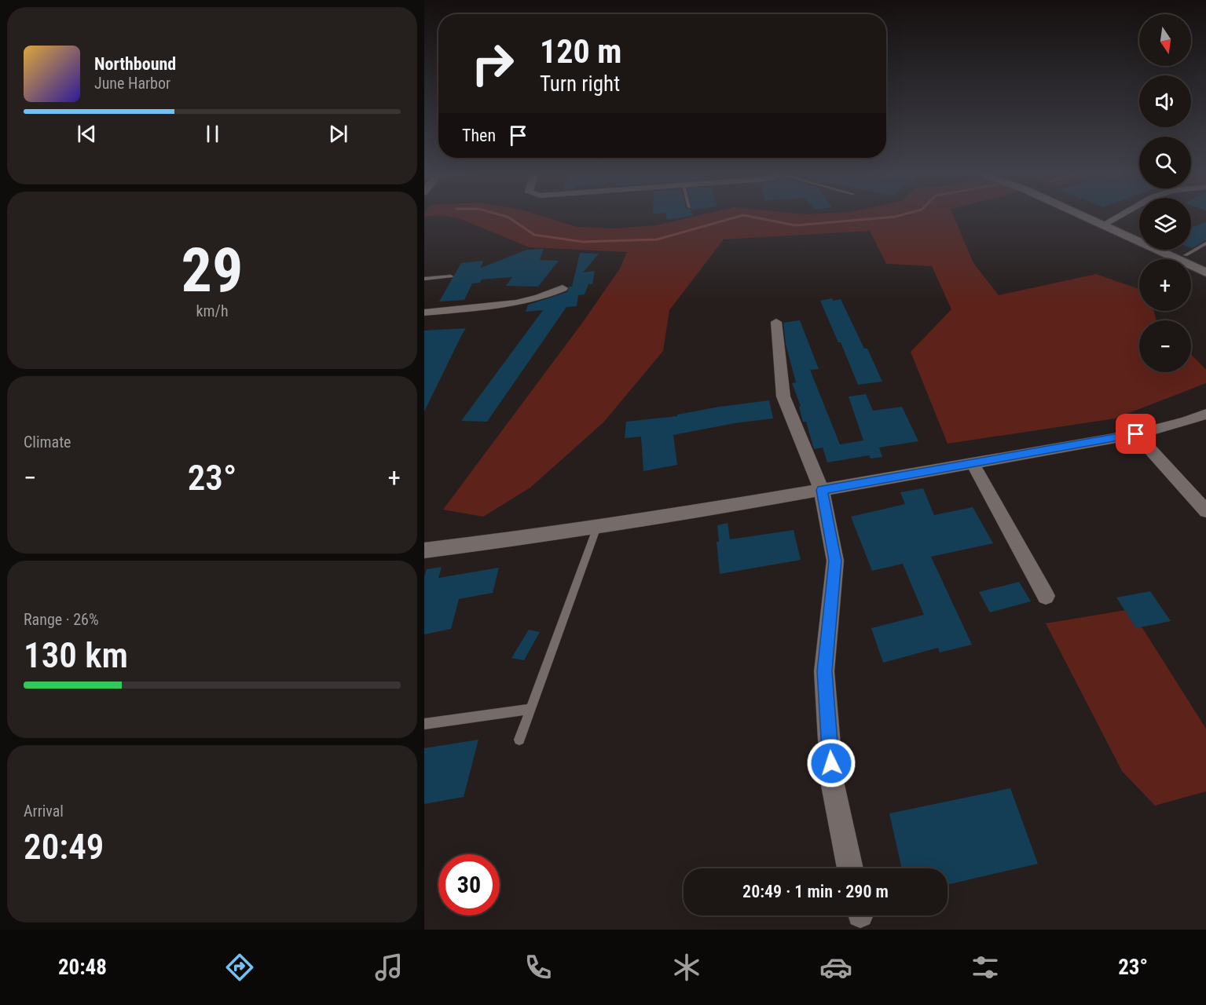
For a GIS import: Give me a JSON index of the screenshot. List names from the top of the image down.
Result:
{
  "north": "bottom",
  "page": {
    "map_buttons": ["+", "−"],
    "turn": ["120 m", "Turn right"],
    "song": ["Northbound", "June Harbor"],
    "then": "Then",
    "tile": [
      ["29", "km/h"],
      "Climate",
      ["Range · 26%", "130 km"],
      ["Arrival", "20:49"]
    ],
    "heat": ["−", "23°", "+"],
    "limit": "30",
    "trip": "20:49 · 1 min · 290 m",
    "tabs": ["20:48", "23°"]
  }
}
